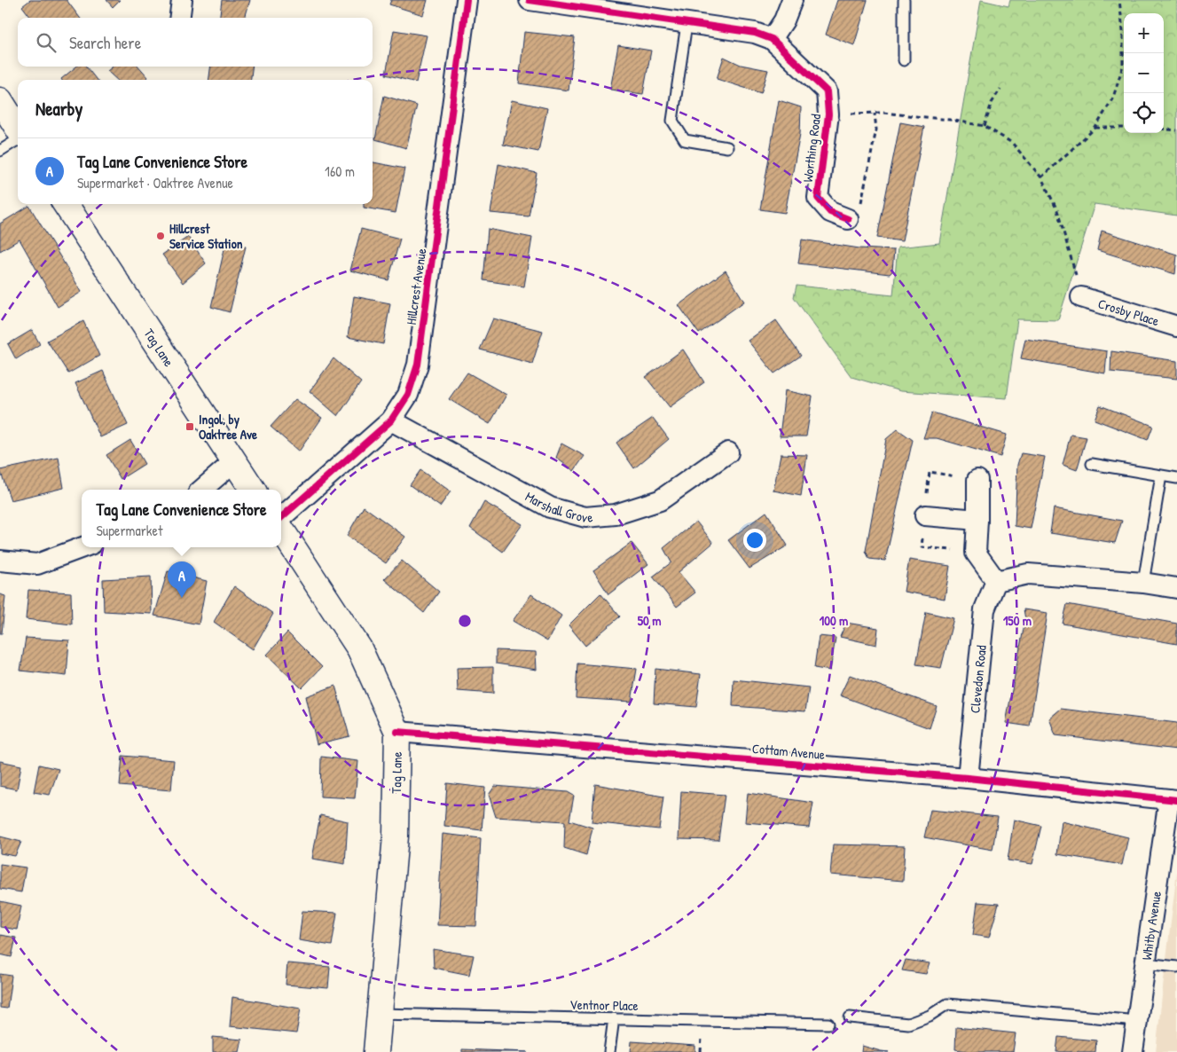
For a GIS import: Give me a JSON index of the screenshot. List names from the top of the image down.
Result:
{
  "streets": {
    "main road": ["Tag Lane"],
    "street": [
      "Worthing Road",
      "Hillcrest Avenue",
      "Crosby Place",
      "Marshall Grove",
      "Clevedon Road",
      "Cottam Avenue",
      "Whitby Avenue"
    ],
    "lane": ["Ventnor Place"]
  },
  "crossings": [
    ["Hillcrest Avenue", "Marshall Grove"],
    ["Tag Lane", "Cottam Avenue"],
    ["Tag Lane", "Ventnor Place"],
    ["Clevedon Road", "Cottam Avenue"],
    ["Cottam Avenue", "Whitby Avenue"]
  ],
  "places": {
    "other": ["Hillcrest Service Station"],
    "transit": ["Ingol, by Oaktree Ave"]
  },
  "page": {
    "map_buttons": ["+", "−"],
    "search": "Search here",
    "heading": "Nearby",
    "list": [
      {
        "mark": "A",
        "name": "Tag Lane Convenience Store",
        "note": "Supermarket · Oaktree Avenue",
        "value": "160 m"
      }
    ],
    "popup": ["Tag Lane Convenience Store", "Supermarket"],
    "pins": "A"
  },
  "rings": ["50 m", "100 m", "150 m"]
}
